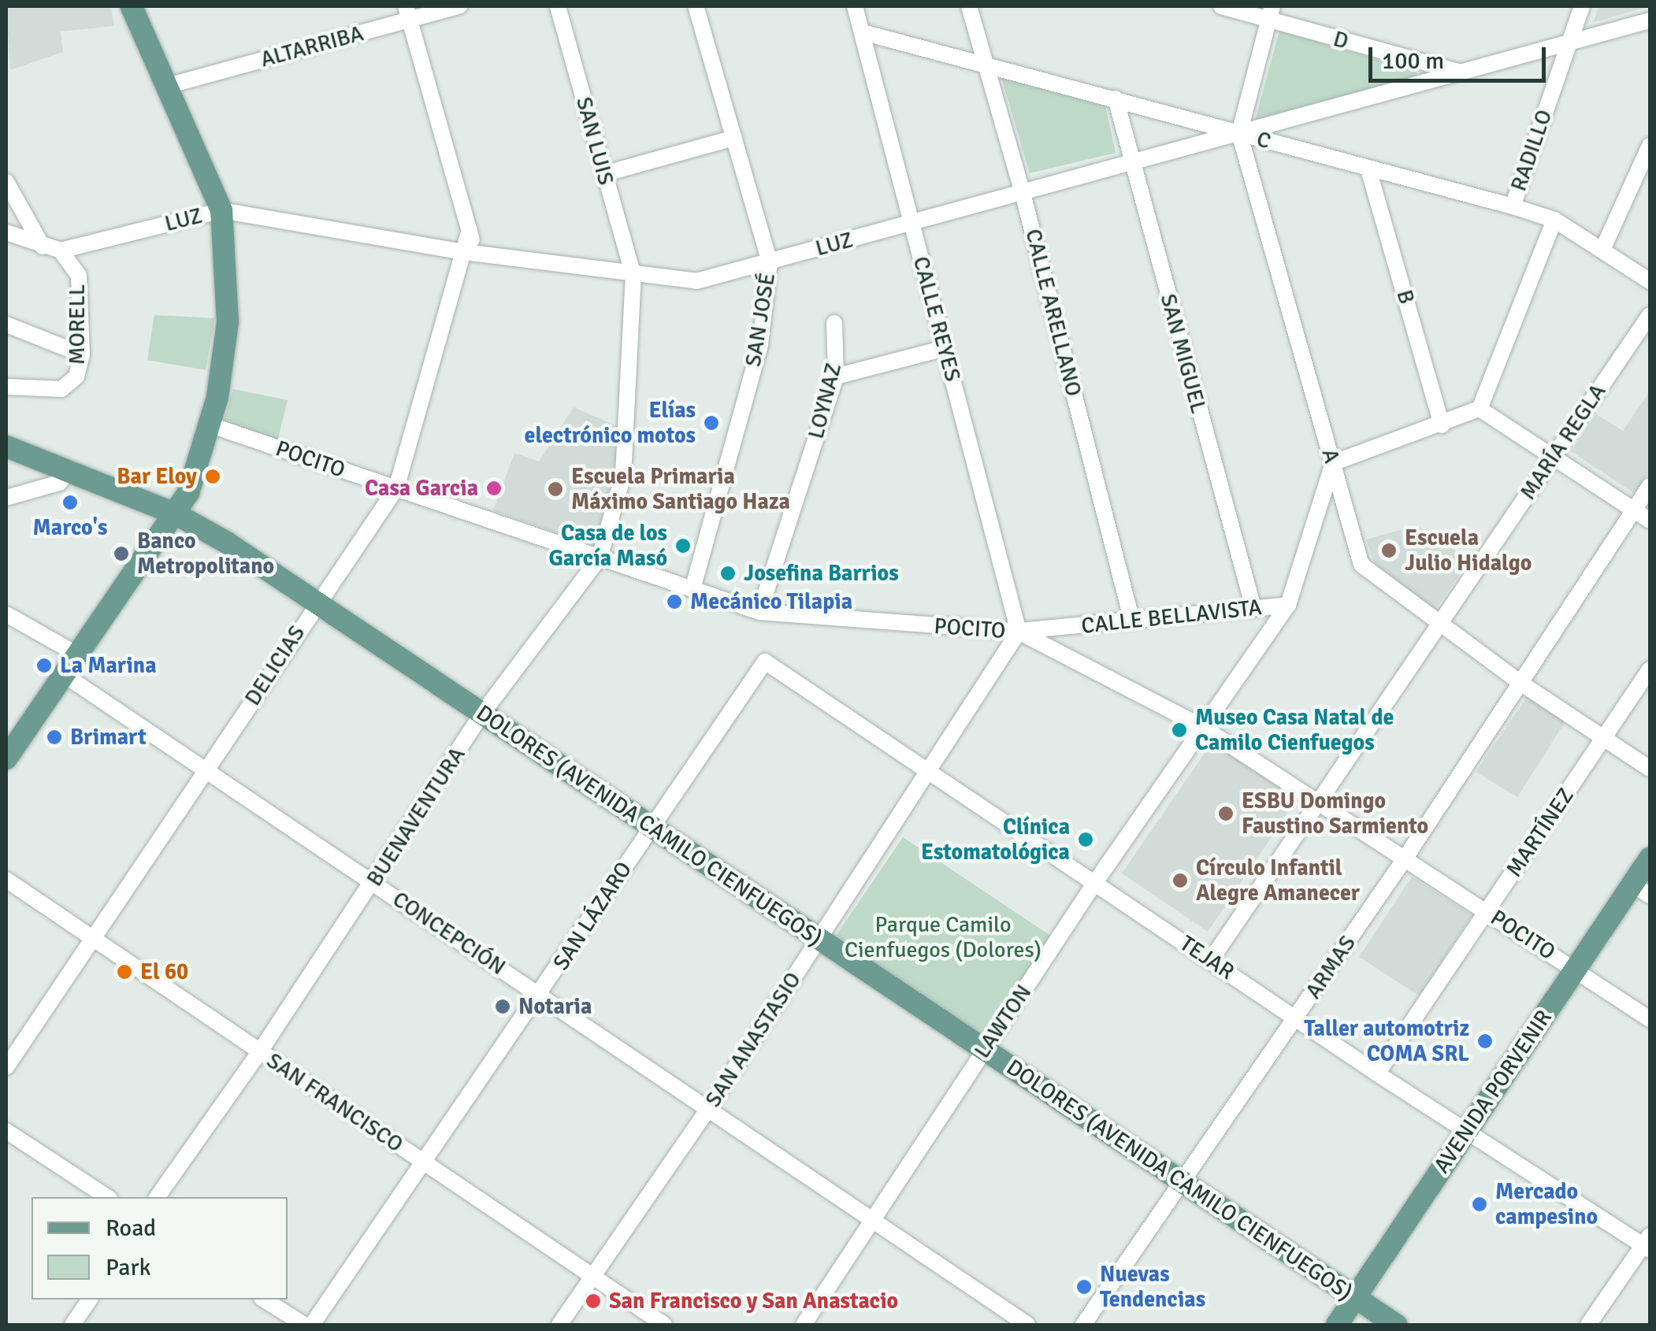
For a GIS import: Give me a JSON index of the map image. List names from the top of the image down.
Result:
{
  "streets": {
    "main road": ["DOLORES (AVENIDA CAMILO CIENFUEGOS)", "AVENIDA PORVENIR"],
    "street": [
      "D",
      "ALTARRIBA",
      "C",
      "SAN LUIS",
      "RADILLO",
      "LUZ",
      "B",
      "CALLE ARELLANO",
      "CALLE REYES",
      "SAN JOSÉ",
      "MORELL",
      "SAN MIGUEL",
      "LOYNAZ",
      "MARÍA REGLA",
      "A",
      "POCITO",
      "CALLE BELLAVISTA",
      "DELICIAS",
      "BUENAVENTURA",
      "MARTÍNEZ",
      "SAN LÁZARO",
      "CONCEPCIÓN",
      "TEJAR",
      "ARMAS",
      "LAWTON",
      "SAN ANASTASIO",
      "SAN FRANCISCO"
    ]
  },
  "crossings": [
    ["D", "LUZ"],
    ["C", "RADILLO"],
    ["C", "LUZ"],
    ["C", "B"],
    ["C", "CALLE ARELLANO"],
    ["C", "CALLE REYES"],
    ["C", "SAN MIGUEL"],
    ["C", "A"],
    ["SAN LUIS", "LUZ"],
    ["SAN LUIS", "BUENAVENTURA"],
    ["RADILLO", "LUZ"],
    ["LUZ", "CALLE ARELLANO"],
    ["LUZ", "CALLE REYES"],
    ["LUZ", "SAN JOSÉ"],
    ["LUZ", "MORELL"],
    ["LUZ", "SAN MIGUEL"],
    ["LUZ", "A"],
    ["LUZ", "DELICIAS"],
    ["LUZ", "BUENAVENTURA"],
    ["CALLE ARELLANO", "CALLE BELLAVISTA"],
    ["CALLE REYES", "POCITO"],
    ["CALLE REYES", "CALLE BELLAVISTA"],
    ["CALLE REYES", "SAN ANASTASIO"],
    ["SAN JOSÉ", "POCITO"],
    ["SAN MIGUEL", "CALLE BELLAVISTA"],
    ["LOYNAZ", "POCITO"],
    ["MARÍA REGLA", "A"],
    ["MARÍA REGLA", "POCITO"],
    ["MARÍA REGLA", "TEJAR"],
    ["A", "CALLE BELLAVISTA"],
    ["A", "MARTÍNEZ"],
    ["A", "ARMAS"],
    ["POCITO", "CALLE BELLAVISTA"],
    ["POCITO", "DELICIAS"],
    ["POCITO", "BUENAVENTURA"],
    ["POCITO", "MARTÍNEZ"],
    ["POCITO", "ARMAS"],
    ["POCITO", "LAWTON"],
    ["POCITO", "SAN ANASTASIO"],
    ["POCITO", "AVENIDA PORVENIR"],
    ["CALLE BELLAVISTA", "LAWTON"],
    ["CALLE BELLAVISTA", "SAN ANASTASIO"],
    ["DELICIAS", "DOLORES (AVENIDA CAMILO CIENFUEGOS)"],
    ["DELICIAS", "CONCEPCIÓN"],
    ["DELICIAS", "SAN FRANCISCO"],
    ["BUENAVENTURA", "DOLORES (AVENIDA CAMILO CIENFUEGOS)"],
    ["BUENAVENTURA", "CONCEPCIÓN"],
    ["BUENAVENTURA", "SAN FRANCISCO"],
    ["DOLORES (AVENIDA CAMILO CIENFUEGOS)", "SAN LÁZARO"],
    ["DOLORES (AVENIDA CAMILO CIENFUEGOS)", "ARMAS"],
    ["DOLORES (AVENIDA CAMILO CIENFUEGOS)", "LAWTON"],
    ["DOLORES (AVENIDA CAMILO CIENFUEGOS)", "SAN ANASTASIO"],
    ["DOLORES (AVENIDA CAMILO CIENFUEGOS)", "AVENIDA PORVENIR"],
    ["MARTÍNEZ", "TEJAR"],
    ["SAN LÁZARO", "CONCEPCIÓN"],
    ["SAN LÁZARO", "TEJAR"],
    ["SAN LÁZARO", "SAN FRANCISCO"],
    ["CONCEPCIÓN", "LAWTON"],
    ["CONCEPCIÓN", "SAN ANASTASIO"],
    ["TEJAR", "ARMAS"],
    ["TEJAR", "LAWTON"],
    ["TEJAR", "SAN ANASTASIO"],
    ["TEJAR", "AVENIDA PORVENIR"],
    ["SAN ANASTASIO", "SAN FRANCISCO"]
  ],
  "parks": ["Parque Camilo Cienfuegos (Dolores)"],
  "places": [
    "Elías electrónico motos",
    "Bar Eloy",
    "Casa Garcia",
    "Escuela Primaria Máximo Santiago Haza",
    "Marco's",
    "Casa de los García Masó",
    "Escuela Julio Hidalgo",
    "Banco Metropolitano",
    "Josefina Barrios",
    "Mecánico Tilapia",
    "La Marina",
    "Museo Casa Natal de Camilo Cienfuegos",
    "Brimart",
    "ESBU Domingo Faustino Sarmiento",
    "Clínica Estomatológica",
    "Círculo Infantil Alegre Amanecer",
    "El 60",
    "Notaria",
    "Taller automotriz COMA SRL",
    "Mercado campesino",
    "Nuevas Tendencias",
    "San Francisco y San Anastacio"
  ],
  "legend": ["Road", "Park"],
  "scale_bar": "100 m"
}
